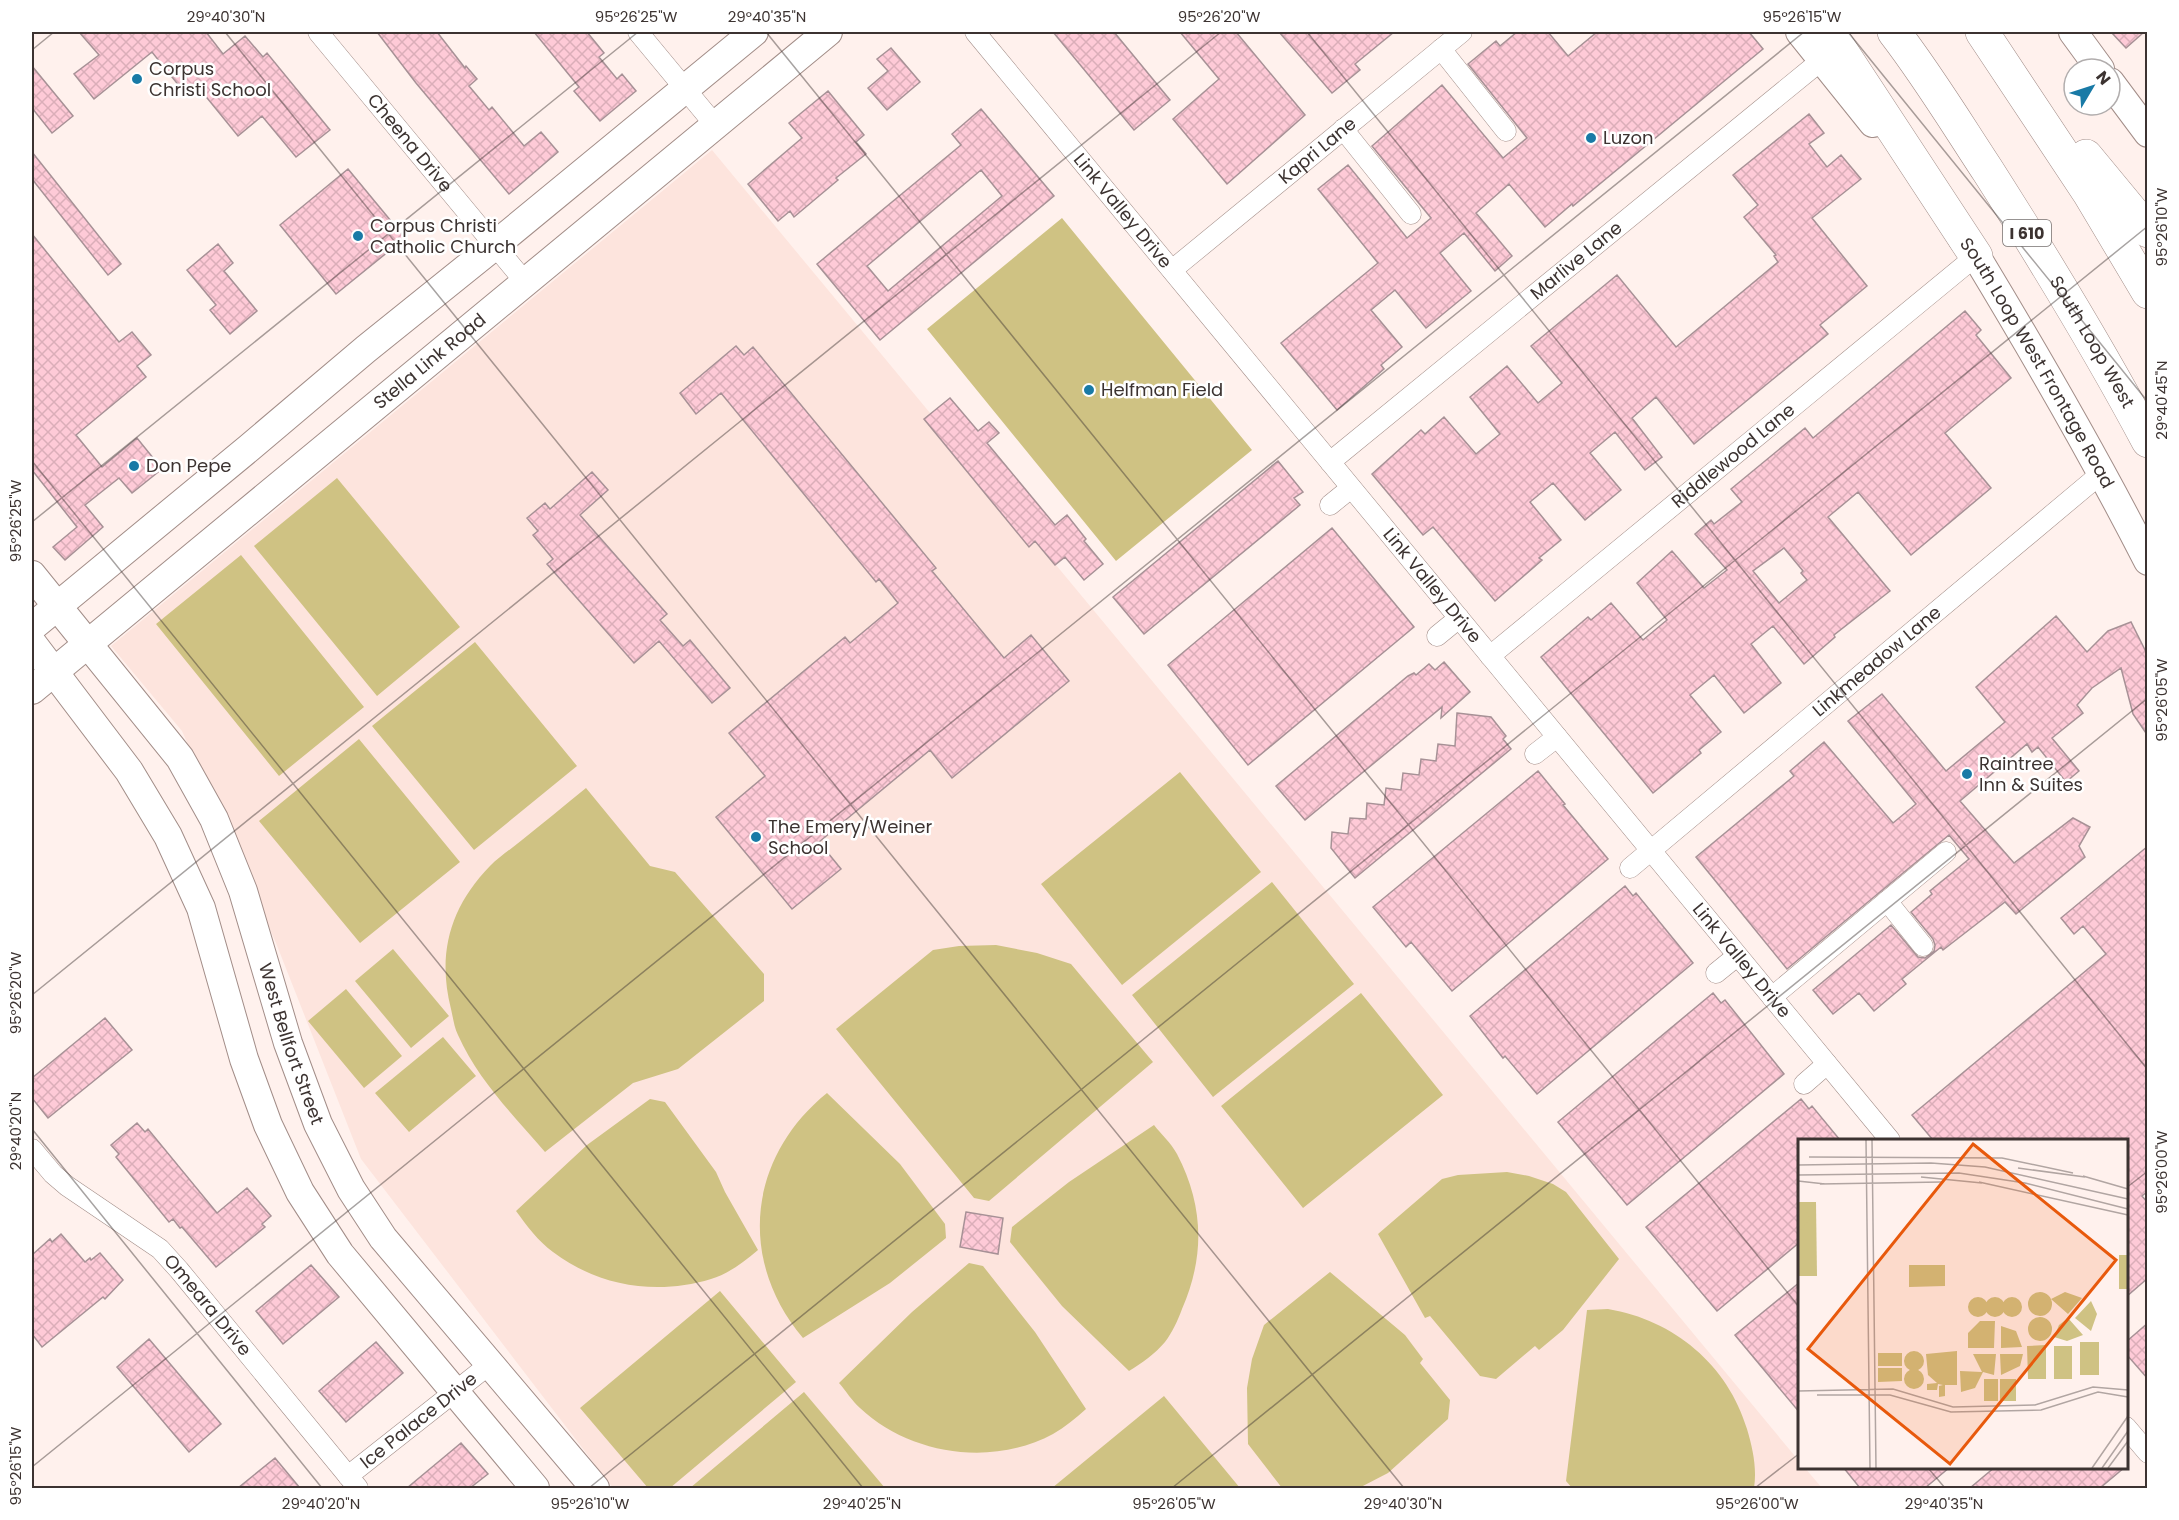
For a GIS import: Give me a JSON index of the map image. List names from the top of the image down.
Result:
{
  "streets": {
    "highway": ["I 610", "South Loop West"],
    "main road": ["Stella Link Road", "South Loop West Frontage Road", "West Bellfort Street"],
    "street": [
      "Cheena Drive",
      "Kapri Lane",
      "Link Valley Drive",
      "Marlive Lane",
      "Riddlewood Lane",
      "Linkmeadow Lane",
      "Omeara Drive",
      "Ice Palace Drive"
    ]
  },
  "crossings": [
    ["Cheena Drive", "Stella Link Road"],
    ["Kapri Lane", "Link Valley Drive"],
    ["Link Valley Drive", "Marlive Lane"],
    ["Link Valley Drive", "Riddlewood Lane"],
    ["Link Valley Drive", "Linkmeadow Lane"],
    ["Stella Link Road", "West Bellfort Street"],
    ["South Loop West Frontage Road", "Riddlewood Lane"],
    ["South Loop West Frontage Road", "Linkmeadow Lane"],
    ["West Bellfort Street", "Ice Palace Drive"],
    ["Omeara Drive", "Ice Palace Drive"]
  ],
  "places": [
    "Corpus Christi School",
    "Luzon",
    "Corpus Christi Catholic Church",
    "Helfman Field",
    "Don Pepe",
    "Raintree Inn & Suites",
    "The Emery/Weiner School"
  ],
  "north": "top right",
  "coordinates": [
    "29°40'30\"N",
    "95°26'25\"W",
    "29°40'35\"N",
    "95°26'20\"W",
    "95°26'15\"W",
    "95°26'10\"W",
    "29°40'45\"N",
    "95°26'05\"W",
    "29°40'20\"N",
    "95°26'00\"W",
    "29°40'25\"N"
  ]
}
